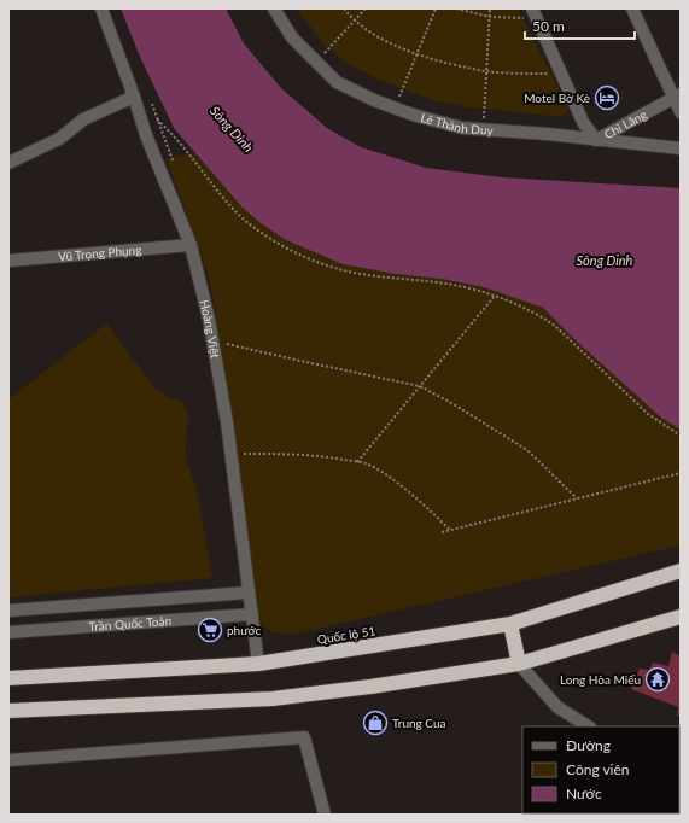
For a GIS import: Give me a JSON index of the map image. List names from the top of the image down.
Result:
{
  "streets": {
    "highway": ["Quốc lộ 51"],
    "street": [
      "Lê Thành Duy",
      "Chi Lăng",
      "Vũ Trọng Phụng",
      "Hoàng Việt",
      "Trần Quốc Toản"
    ]
  },
  "crossings": [
    ["Lê Thành Duy", "Chi Lăng"],
    ["Vũ Trọng Phụng", "Hoàng Việt"],
    ["Hoàng Việt", "Trần Quốc Toản"],
    ["Hoàng Việt", "Quốc lộ 51"]
  ],
  "water": ["Sông Dinh"],
  "places": {
    "hotel": ["Motel Bờ Kè"],
    "supermarket": ["phước"],
    "temple": ["Long Hòa Miếu"],
    "shop": ["Trung Cua"]
  },
  "legend": ["Đường", "Công viên", "Nước"],
  "scale_bar": "50 m"
}
